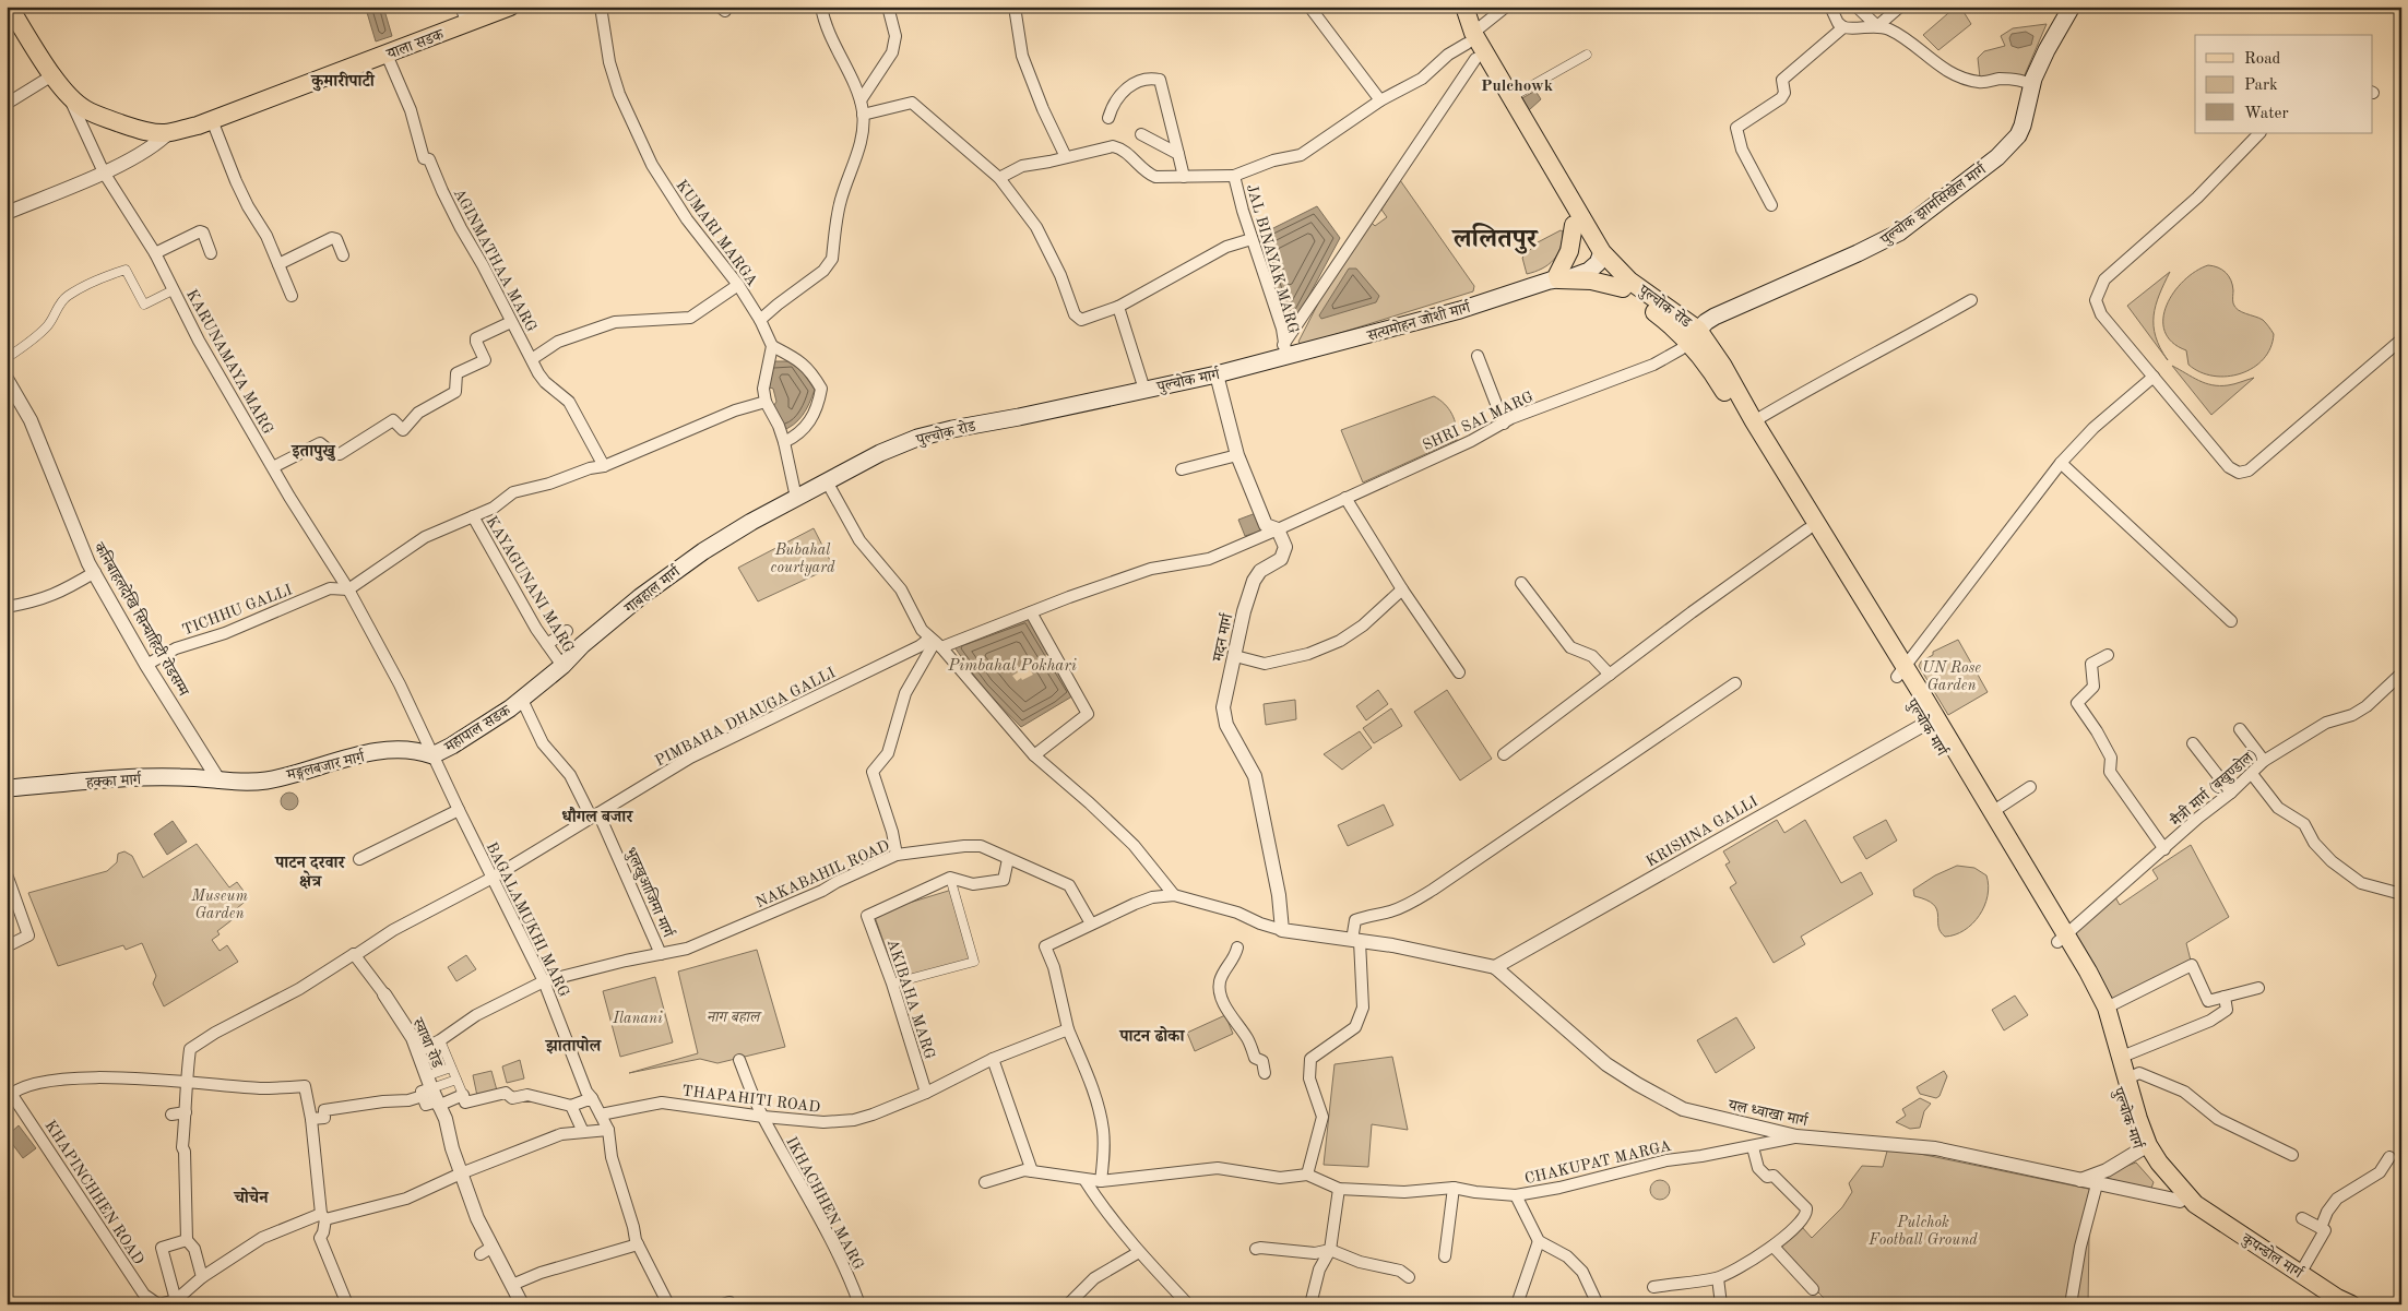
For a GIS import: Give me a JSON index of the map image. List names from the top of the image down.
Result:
{
  "streets": {
    "main road": [
      "याला सडक",
      "पुल्चोक झामसिखेल मार्ग",
      "पुल्चोक रोड",
      "सत्यमोहन जोशी मार्ग",
      "पुल्चोक मार्ग",
      "गाबहाल मार्ग",
      "महापाल सडक",
      "मङ्गलबजार मार्ग",
      "हक्का मार्ग",
      "कुपन्डोल मार्ग"
    ],
    "street": [
      "KUMARI MARGA",
      "JAL BINAYAK MARG",
      "AGINMATHAA MARG",
      "KARUNAMAYA MARG",
      "SHRI SAI MARG",
      "KAYAGUNANI MARG",
      "TICHHU GALLI",
      "कनिबाहलदेखि सिन्चाहिटी रोडसम्म",
      "मदन मार्ग",
      "PIMBAHA DHAUGA GALLI",
      "मैत्री मार्ग (बखुण्डोल)",
      "KRISHNA GALLI",
      "NAKABAHIL ROAD",
      "भुलखुआजिमा मार्ग",
      "BAGALAMUKHI MARG",
      "AKIBAHA MARG",
      "स्वाथा रोड",
      "THAPAHITI ROAD",
      "यल ध्वाखा मार्ग",
      "CHAKUPAT MARGA",
      "KHAPINCHHEN ROAD",
      "IKHACHHEN MARG"
    ]
  },
  "crossings": [
    ["याला सडक", "AGINMATHAA MARG"],
    ["याला सडक", "KARUNAMAYA MARG"],
    ["पुल्चोक झामसिखेल मार्ग", "SHRI SAI MARG"],
    ["JAL BINAYAK MARG", "सत्यमोहन जोशी मार्ग"],
    ["JAL BINAYAK MARG", "पुल्चोक मार्ग"],
    ["पुल्चोक रोड", "पुल्चोक मार्ग"],
    ["पुल्चोक रोड", "गाबहाल मार्ग"],
    ["सत्यमोहन जोशी मार्ग", "पुल्चोक मार्ग"],
    ["KARUNAMAYA MARG", "TICHHU GALLI"],
    ["KARUNAMAYA MARG", "महापाल सडक"],
    ["KARUNAMAYA MARG", "मङ्गलबजार मार्ग"],
    ["KARUNAMAYA MARG", "BAGALAMUKHI MARG"],
    ["पुल्चोक मार्ग", "मैत्री मार्ग (बखुण्डोल)"],
    ["पुल्चोक मार्ग", "KRISHNA GALLI"],
    ["पुल्चोक मार्ग", "यल ध्वाखा मार्ग"],
    ["पुल्चोक मार्ग", "कुपन्डोल मार्ग"],
    ["SHRI SAI MARG", "मदन मार्ग"],
    ["SHRI SAI MARG", "PIMBAHA DHAUGA GALLI"],
    ["KAYAGUNANI MARG", "गाबहाल मार्ग"],
    ["गाबहाल मार्ग", "महापाल सडक"],
    ["गाबहाल मार्ग", "भुलखुआजिमा मार्ग"],
    ["TICHHU GALLI", "कनिबाहलदेखि सिन्चाहिटी रोडसम्म"],
    ["कनिबाहलदेखि सिन्चाहिटी रोडसम्म", "मङ्गलबजार मार्ग"],
    ["कनिबाहलदेखि सिन्चाहिटी रोडसम्म", "हक्का मार्ग"],
    ["PIMBAHA DHAUGA GALLI", "भुलखुआजिमा मार्ग"],
    ["PIMBAHA DHAUGA GALLI", "BAGALAMUKHI MARG"],
    ["महापाल सडक", "मङ्गलबजार मार्ग"],
    ["महापाल सडक", "भुलखुआजिमा मार्ग"],
    ["महापाल सडक", "BAGALAMUKHI MARG"],
    ["मङ्गलबजार मार्ग", "हक्का मार्ग"],
    ["मङ्गलबजार मार्ग", "BAGALAMUKHI MARG"],
    ["KRISHNA GALLI", "यल ध्वाखा मार्ग"],
    ["NAKABAHIL ROAD", "भुलखुआजिमा मार्ग"],
    ["NAKABAHIL ROAD", "BAGALAMUKHI MARG"],
    ["NAKABAHIL ROAD", "स्वाथा रोड"],
    ["BAGALAMUKHI MARG", "THAPAHITI ROAD"],
    ["AKIBAHA MARG", "THAPAHITI ROAD"],
    ["THAPAHITI ROAD", "IKHACHHEN MARG"],
    ["यल ध्वाखा मार्ग", "CHAKUPAT MARGA"],
    ["यल ध्वाखा मार्ग", "कुपन्डोल मार्ग"]
  ],
  "districts": [
    "कुमारीपाटी",
    "Pulchowk",
    "ललितपुर",
    "इतापुखु",
    "धौगल बजार",
    "पाटन दरवार क्षेत्र",
    "पाटन ढोका",
    "झातापोल",
    "चोचेन"
  ],
  "water": ["Pimbahal Pokhari"],
  "parks": [
    "Bubahal courtyard",
    "UN Rose Garden",
    "Museum Garden",
    "नाग बहाल",
    "Ilanani",
    "Pulchok Football Ground"
  ],
  "legend": ["Road", "Park", "Water"]
}
